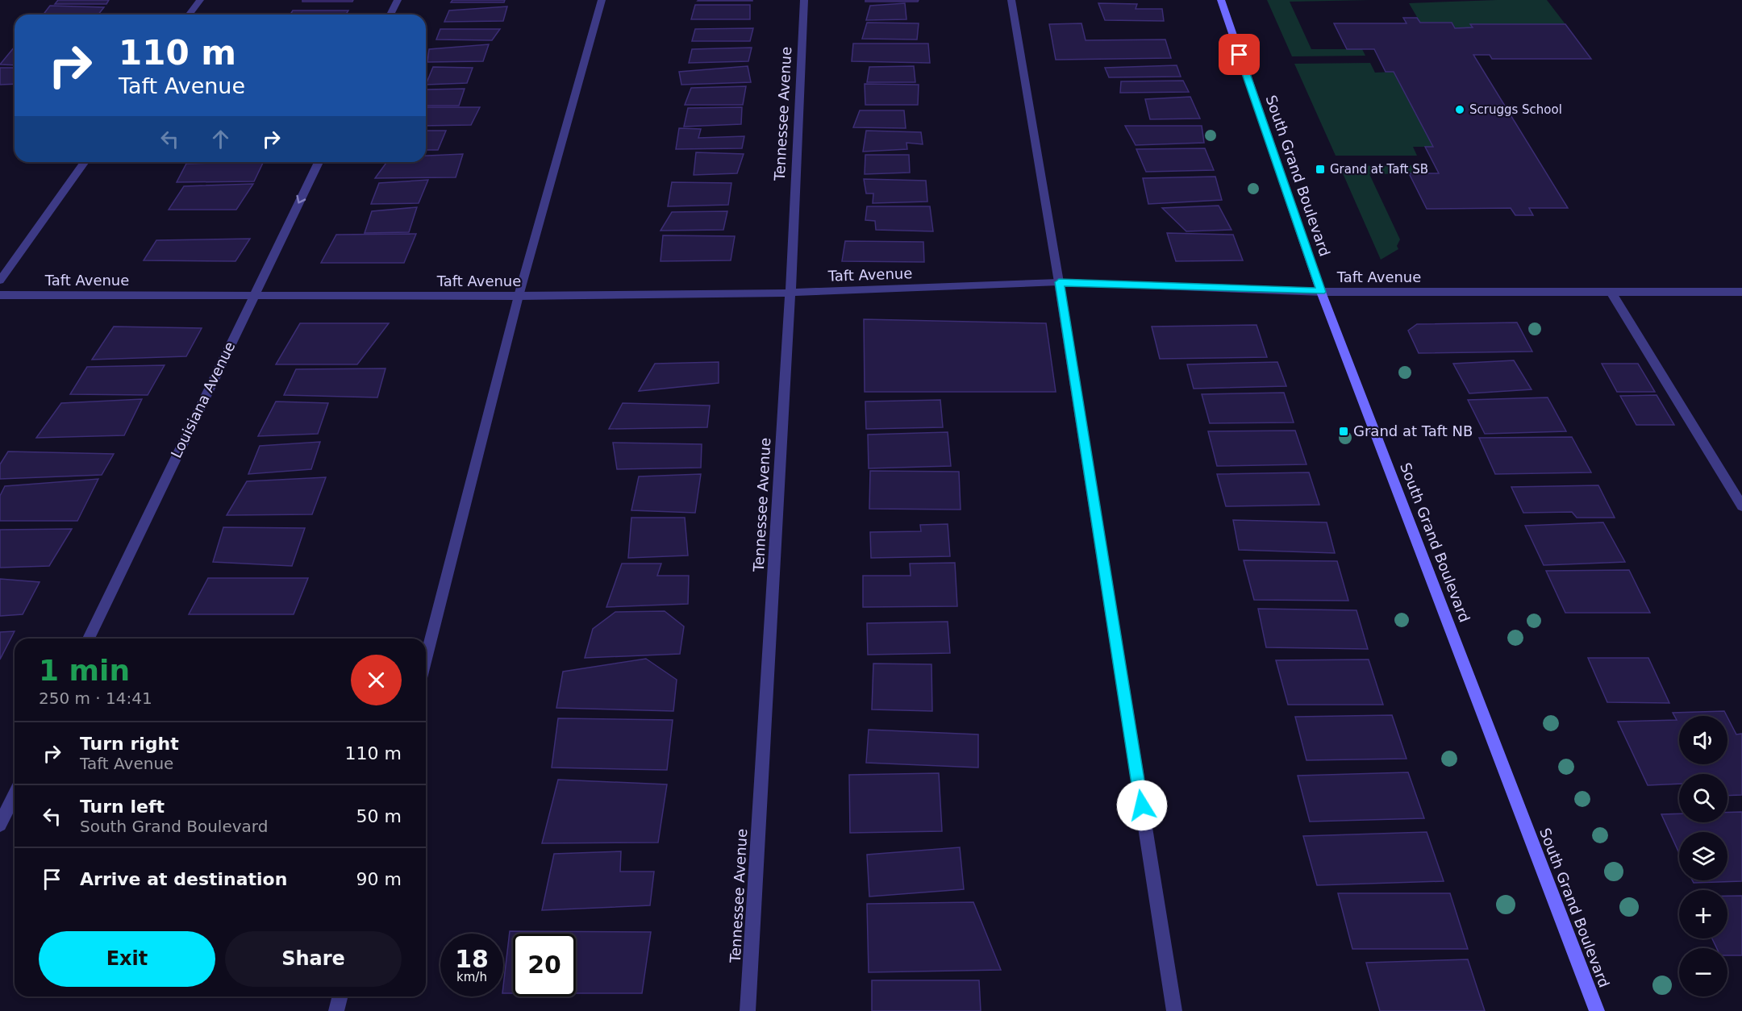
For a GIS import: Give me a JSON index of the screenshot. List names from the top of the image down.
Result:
{
  "streets": {
    "main road": ["South Grand Boulevard"],
    "street": ["Tennessee Avenue", "Taft Avenue", "Louisiana Avenue"]
  },
  "crossings": [
    ["Tennessee Avenue", "Taft Avenue"],
    ["South Grand Boulevard", "Taft Avenue"],
    ["Taft Avenue", "Louisiana Avenue"]
  ],
  "places": {
    "other": ["Scruggs School"],
    "transit": ["Grand at Taft SB", "Grand at Taft NB"]
  },
  "page": {
    "turn": ["110 m", "Taft Avenue"],
    "heading": ["1 min", "250 m · 14:41"],
    "map_buttons": ["+", "−"],
    "list": [
      {
        "name": "Turn right",
        "note": "Taft Avenue",
        "value": "110 m"
      },
      {
        "name": "Turn left",
        "note": "South Grand Boulevard",
        "value": "50 m"
      },
      {
        "name": "Arrive at destination",
        "value": "90 m"
      }
    ],
    "buttons": ["Exit", "Share"],
    "speed": "18 km/h",
    "limit": "20"
  }
}
